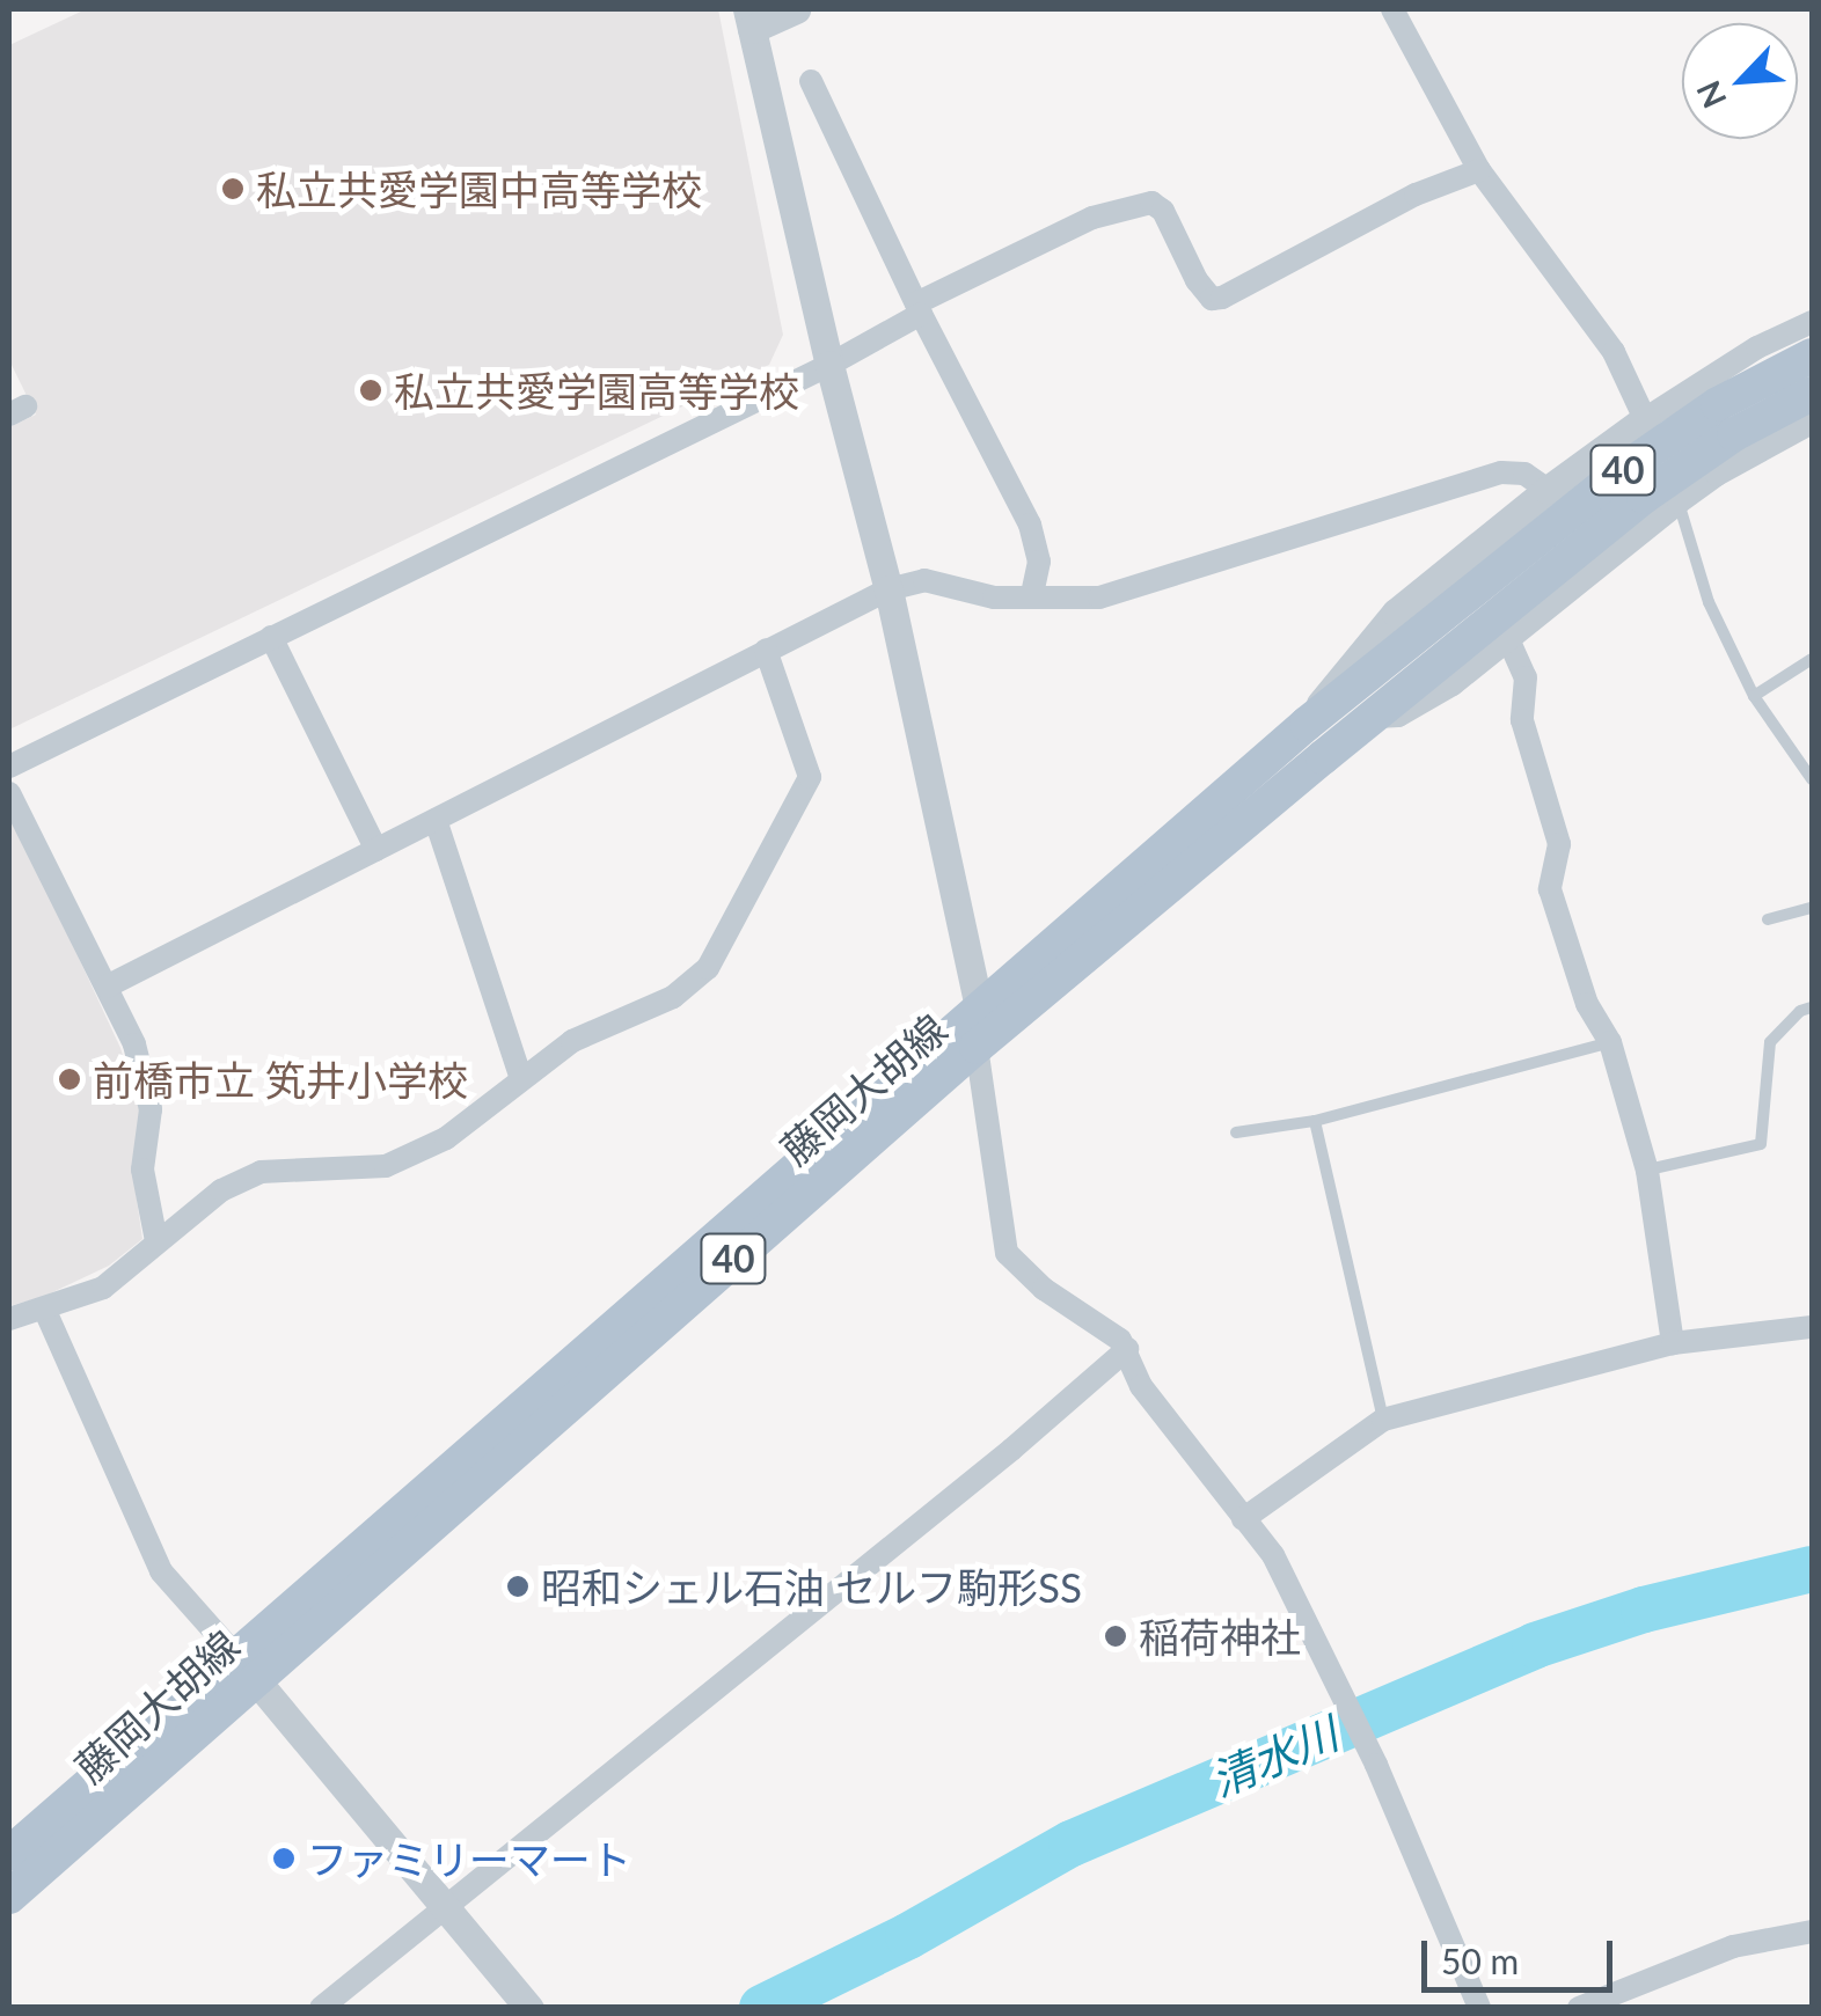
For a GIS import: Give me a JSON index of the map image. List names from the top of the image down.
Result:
{
  "streets": {
    "main road": ["40", "藤岡大胡線"]
  },
  "water": ["清水川"],
  "places": [
    "私立共愛学園中高等学校",
    "私立共愛学園高等学校",
    "前橋市立 笂井小学校",
    "昭和シェル石油 セルフ駒形SS",
    "稲荷神社",
    "ファミリーマート"
  ],
  "scale_bar": "50 m",
  "north": "bottom left"
}
